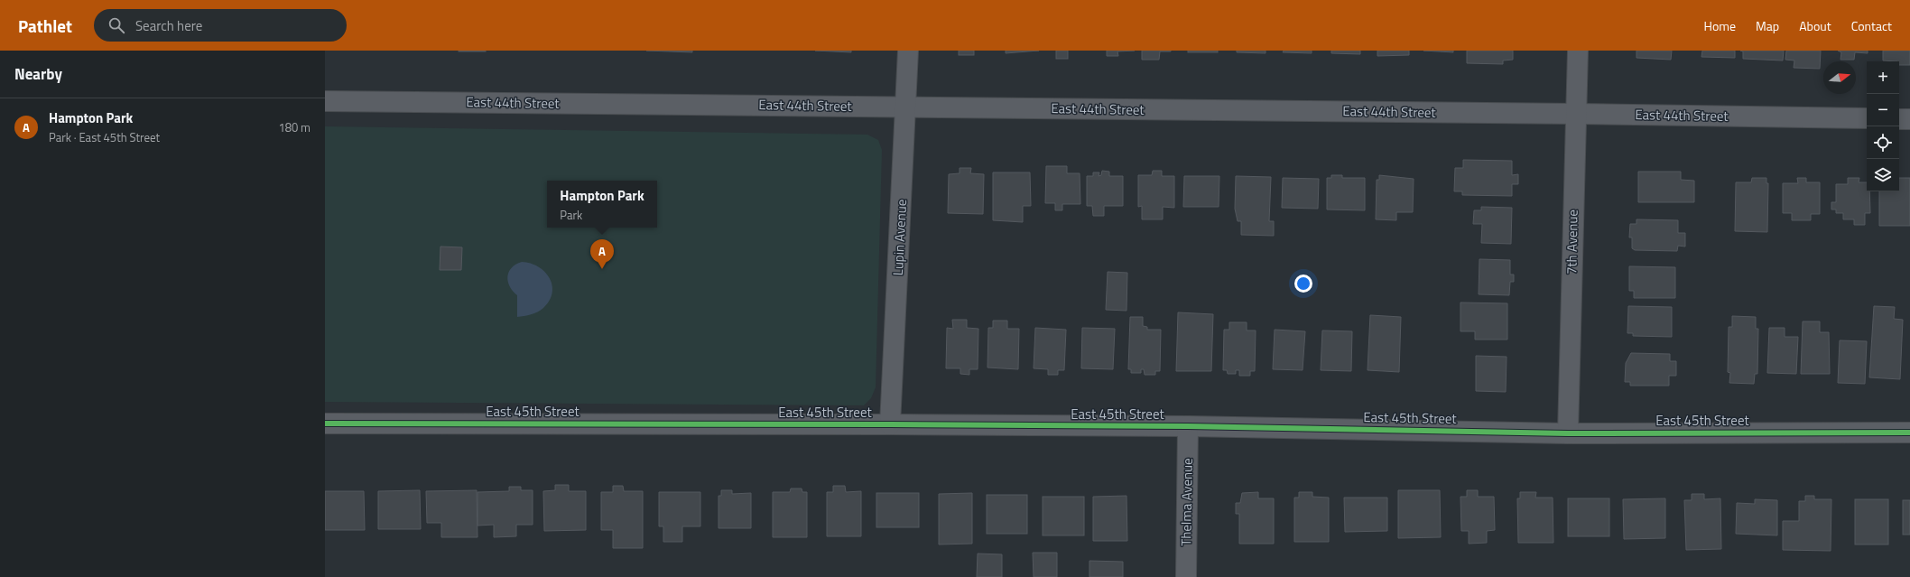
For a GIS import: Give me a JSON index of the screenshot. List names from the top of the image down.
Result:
{
  "streets": {
    "street": [
      "East 44th Street",
      "Lupin Avenue",
      "7th Avenue",
      "East 45th Street",
      "Thelma Avenue"
    ]
  },
  "crossings": [
    ["East 44th Street", "Lupin Avenue"],
    ["East 44th Street", "7th Avenue"],
    ["Lupin Avenue", "East 45th Street"],
    ["7th Avenue", "East 45th Street"],
    ["East 45th Street", "Thelma Avenue"]
  ],
  "north": "right",
  "page": {
    "header": "Pathlet",
    "search": "Search here",
    "nav": [
      "Home",
      "Map",
      "About",
      "Contact"
    ],
    "heading": "Nearby",
    "map_buttons": ["+", "−"],
    "list": [
      {
        "mark": "A",
        "name": "Hampton Park",
        "note": "Park · East 45th Street",
        "value": "180 m"
      }
    ],
    "popup": ["Hampton Park", "Park"],
    "pins": "A"
  }
}
